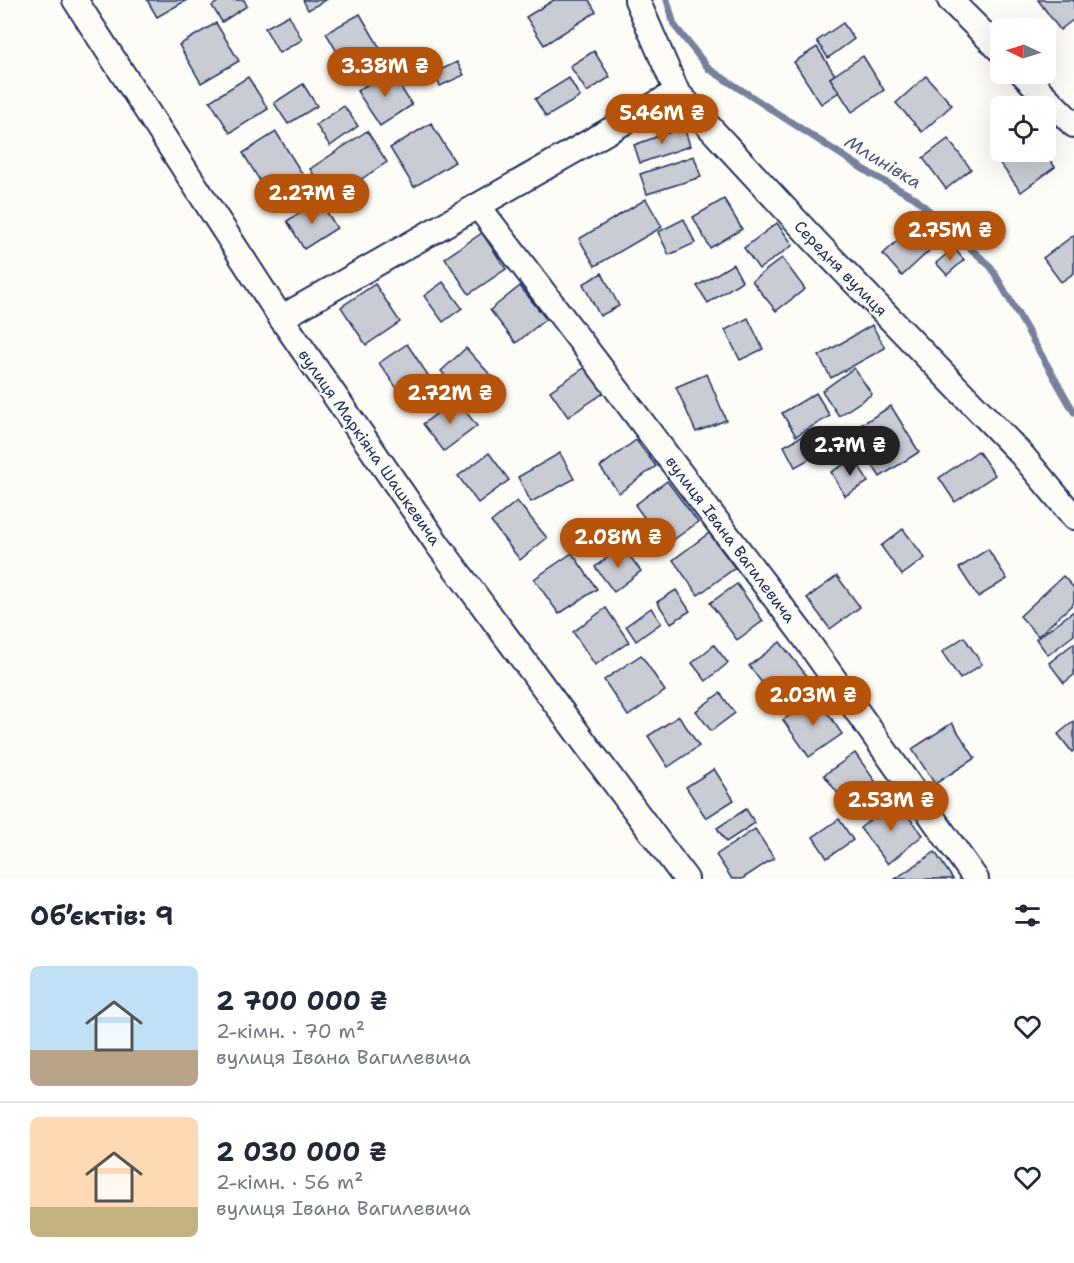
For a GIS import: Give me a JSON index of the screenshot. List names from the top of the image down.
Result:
{
  "streets": {
    "street": ["Середня вулиця", "вулиця Маркіяна Шашкевича", "вулиця Івана Вагилевича"]
  },
  "water": ["Млинівка"],
  "north": "left",
  "page": {
    "price": [
      "3.38M ₴",
      "5.46M ₴",
      "2.27M ₴",
      "2.75M ₴",
      "2.72M ₴",
      "2.7M ₴",
      "2.08M ₴",
      "2.03M ₴",
      "2.53M ₴"
    ],
    "heading": "Об’єктів: 9",
    "list": [
      {
        "name": "2 700 000 ₴",
        "note": "2-кімн. · 70 m² · вулиця Івана Вагилевича"
      },
      {
        "name": "2 030 000 ₴",
        "note": "2-кімн. · 56 m² · вулиця Івана Вагилевича"
      }
    ]
  }
}
